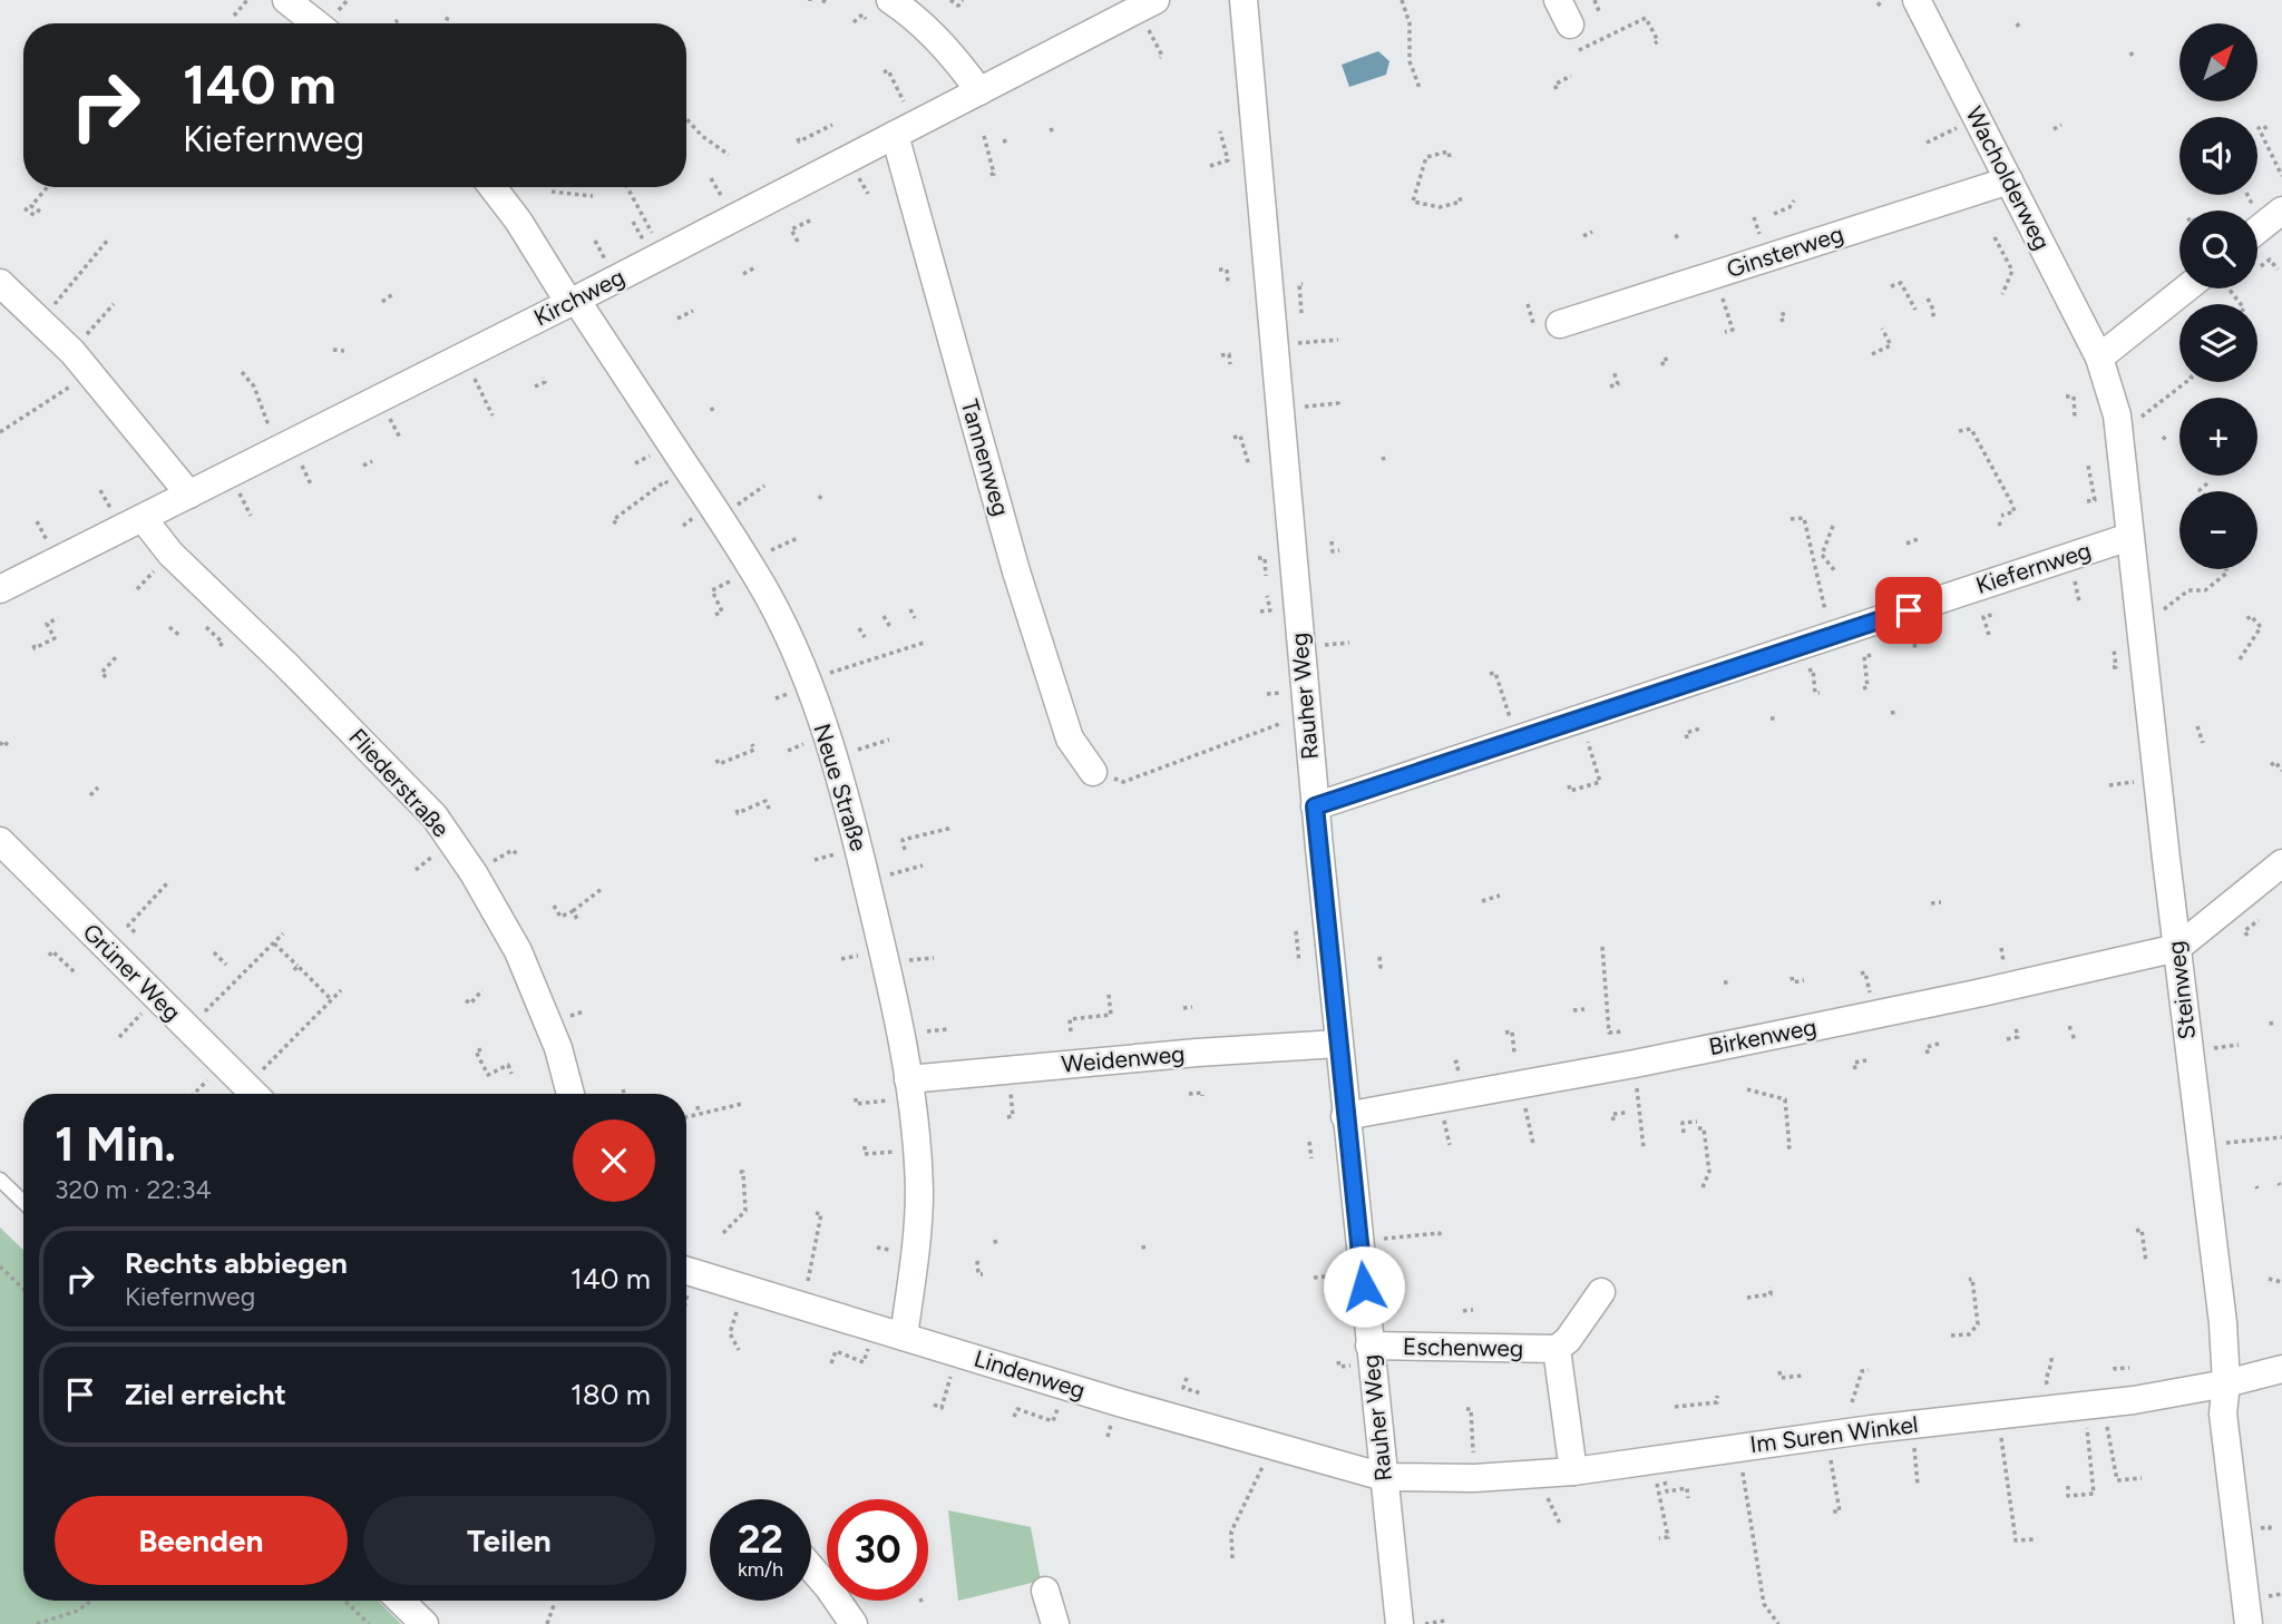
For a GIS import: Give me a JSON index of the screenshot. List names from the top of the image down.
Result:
{
  "streets": {
    "street": [
      "Wacholderweg",
      "Ginsterweg",
      "Kirchweg",
      "Tannenweg",
      "Kiefernweg",
      "Rauher Weg",
      "Fliederstraße",
      "Neue Straße",
      "Grüner Weg",
      "Steinweg",
      "Birkenweg",
      "Weidenweg",
      "Eschenweg",
      "Lindenweg",
      "Im Suren Winkel"
    ]
  },
  "crossings": [
    ["Wacholderweg", "Ginsterweg"],
    ["Wacholderweg", "Steinweg"],
    ["Kirchweg", "Tannenweg"],
    ["Kirchweg", "Fliederstraße"],
    ["Kirchweg", "Neue Straße"],
    ["Kiefernweg", "Rauher Weg"],
    ["Kiefernweg", "Steinweg"],
    ["Rauher Weg", "Birkenweg"],
    ["Rauher Weg", "Weidenweg"],
    ["Rauher Weg", "Eschenweg"],
    ["Rauher Weg", "Lindenweg"],
    ["Rauher Weg", "Im Suren Winkel"],
    ["Neue Straße", "Weidenweg"],
    ["Neue Straße", "Lindenweg"],
    ["Steinweg", "Birkenweg"],
    ["Steinweg", "Im Suren Winkel"],
    ["Eschenweg", "Im Suren Winkel"],
    ["Lindenweg", "Im Suren Winkel"]
  ],
  "north": "top right",
  "page": {
    "map_buttons": ["+", "−"],
    "turn": ["140 m", "Kiefernweg"],
    "heading": ["1 Min.", "320 m · 22:34"],
    "list": [
      {
        "name": "Rechts abbiegen",
        "note": "Kiefernweg",
        "value": "140 m"
      },
      {
        "name": "Ziel erreicht",
        "value": "180 m"
      }
    ],
    "buttons": ["Beenden", "Teilen"],
    "speed": "22 km/h",
    "limit": "30"
  }
}
